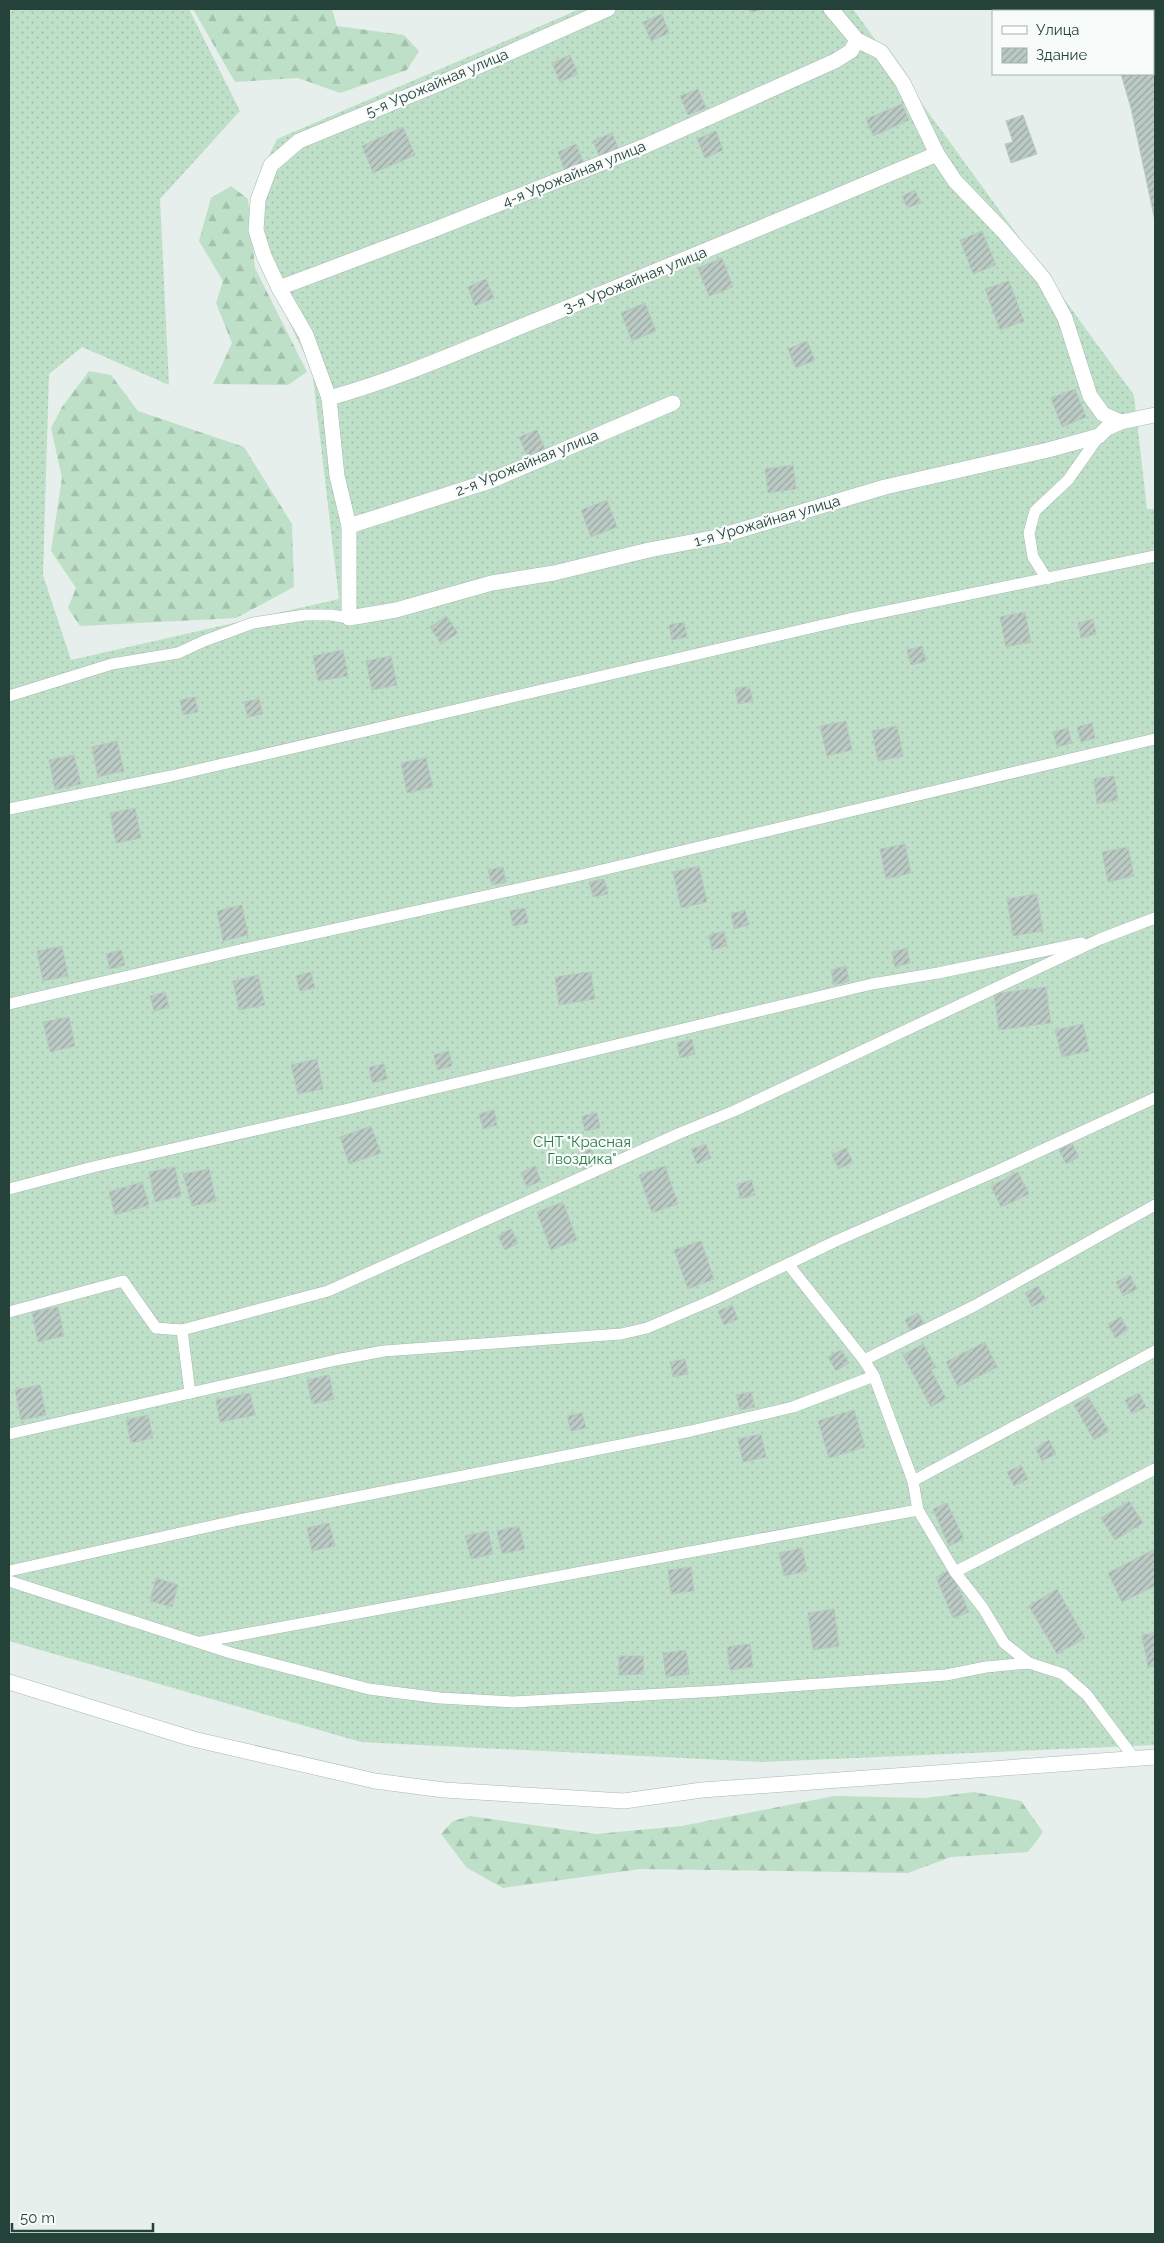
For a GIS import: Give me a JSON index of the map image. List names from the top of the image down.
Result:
{
  "streets": {
    "street": [
      "5-я Урожайная улица",
      "4-я Урожайная улица",
      "3-я Урожайная улица",
      "2-я Урожайная улица",
      "1-я Урожайная улица"
    ]
  },
  "crossings": [
    ["5-я Урожайная улица", "4-я Урожайная улица"]
  ],
  "parks": ["СНТ \"Красная Гвоздика\""],
  "legend": ["Улица", "Здание"],
  "scale_bar": "50 m"
}
